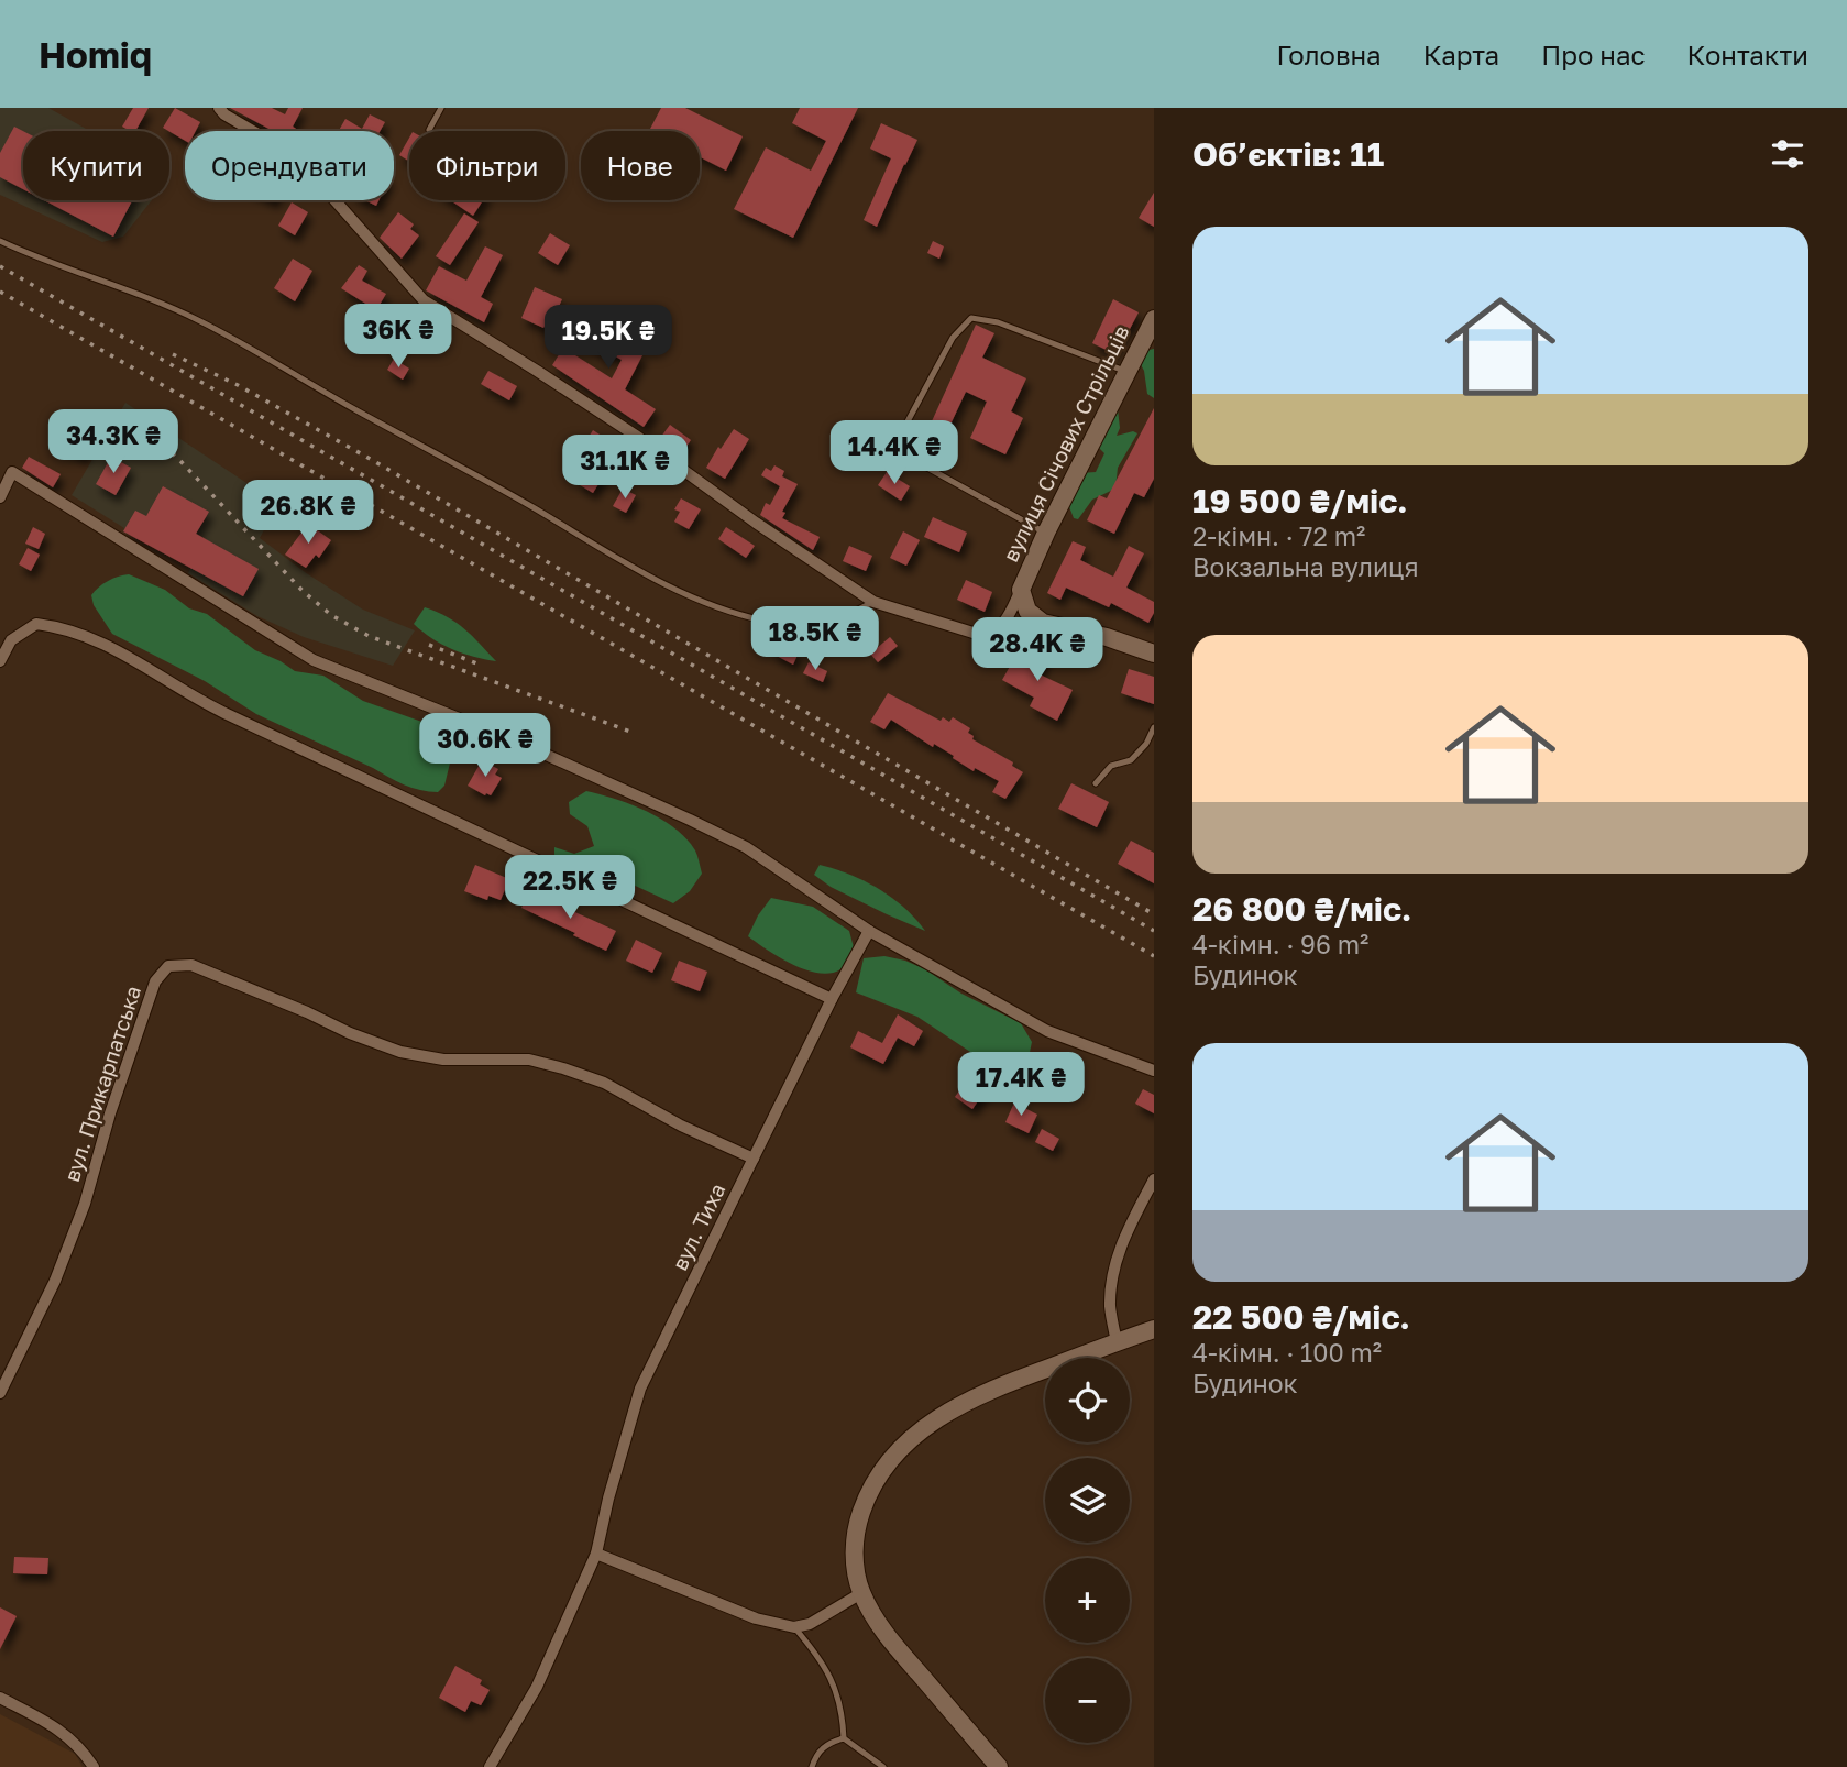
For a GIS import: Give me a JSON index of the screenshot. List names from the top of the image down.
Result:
{
  "streets": {
    "street": ["вулиця Січових Стрільців", "вул. Прикарпатська", "вул. Тиха"]
  },
  "crossings": [
    ["вул. Прикарпатська", "вул. Тиха"]
  ],
  "page": {
    "header": "Homiq",
    "nav": [
      "Головна",
      "Карта",
      "Про нас",
      "Контакти"
    ],
    "heading": "Об’єктів: 11",
    "chip": [
      "Купити",
      "Орендувати",
      "Фільтри",
      "Нове"
    ],
    "list": [
      {
        "name": "19 500 ₴/міс.",
        "note": "2-кімн. · 72 m² · Вокзальна вулиця"
      },
      {
        "name": "26 800 ₴/міс.",
        "note": "4-кімн. · 96 m² · Будинок"
      },
      {
        "name": "22 500 ₴/міс.",
        "note": "4-кімн. · 100 m² · Будинок"
      }
    ],
    "price": [
      "36K ₴",
      "19.5K ₴",
      "34.3K ₴",
      "14.4K ₴",
      "31.1K ₴",
      "26.8K ₴",
      "18.5K ₴",
      "28.4K ₴",
      "30.6K ₴",
      "22.5K ₴",
      "17.4K ₴"
    ],
    "map_buttons": ["+", "−"]
  }
}
